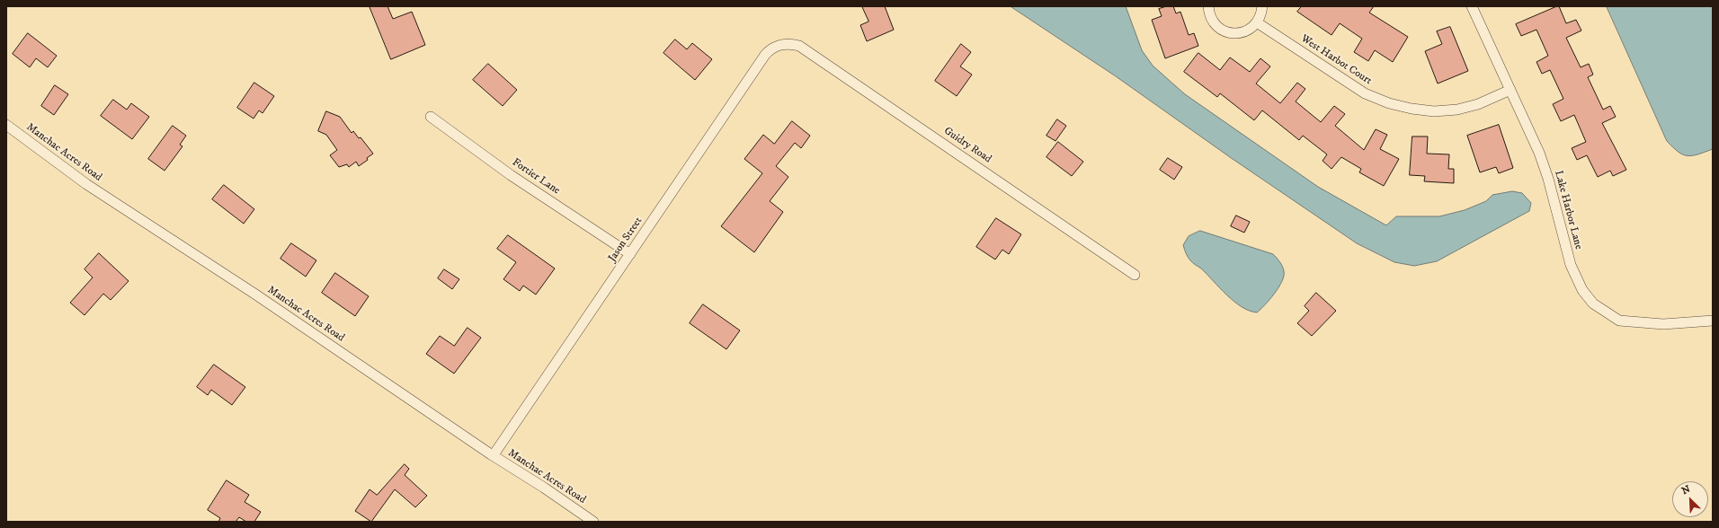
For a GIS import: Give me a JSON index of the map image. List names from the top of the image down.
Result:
{
  "streets": {
    "street": [
      "West Harbot Court",
      "Guidry Road",
      "Manchac Acres Road",
      "Fortier Lane",
      "Lake Harbor Lane",
      "Jason Street"
    ]
  },
  "crossings": [
    ["West Harbot Court", "Lake Harbor Lane"],
    ["Guidry Road", "Jason Street"],
    ["Manchac Acres Road", "Jason Street"],
    ["Fortier Lane", "Jason Street"]
  ],
  "north": "top left"
}
